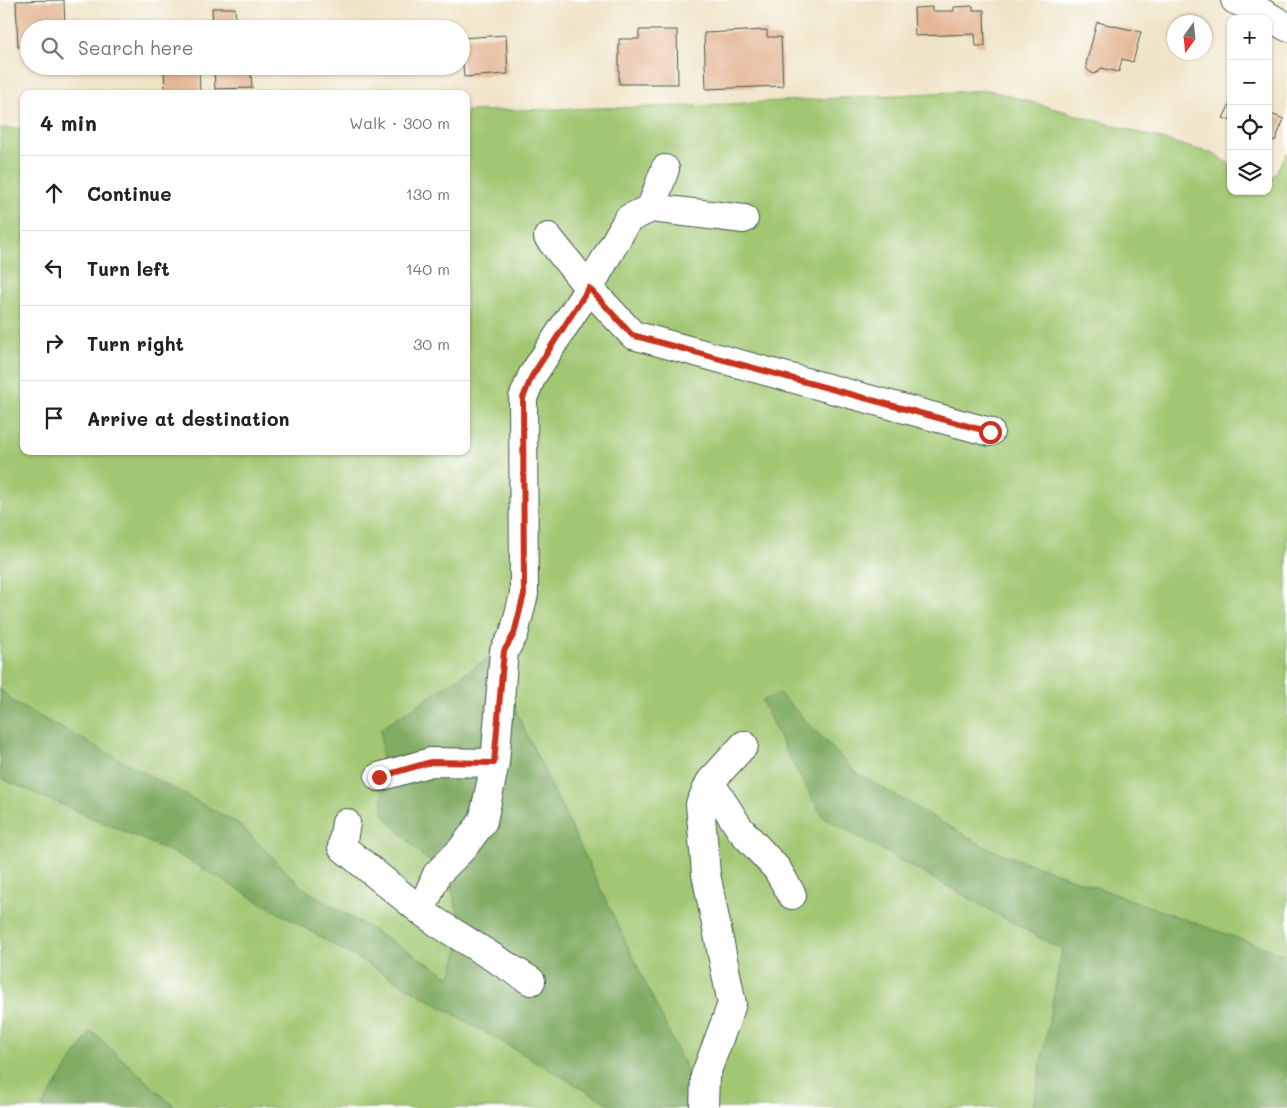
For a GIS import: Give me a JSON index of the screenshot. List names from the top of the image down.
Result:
{
  "north": "bottom",
  "page": {
    "map_buttons": ["+", "−"],
    "search": "Search here",
    "heading": ["4 min", "Walk · 300 m"],
    "list": [
      ["Continue", "130 m"],
      ["Turn left", "140 m"],
      ["Turn right", "30 m"],
      "Arrive at destination"
    ]
  }
}
